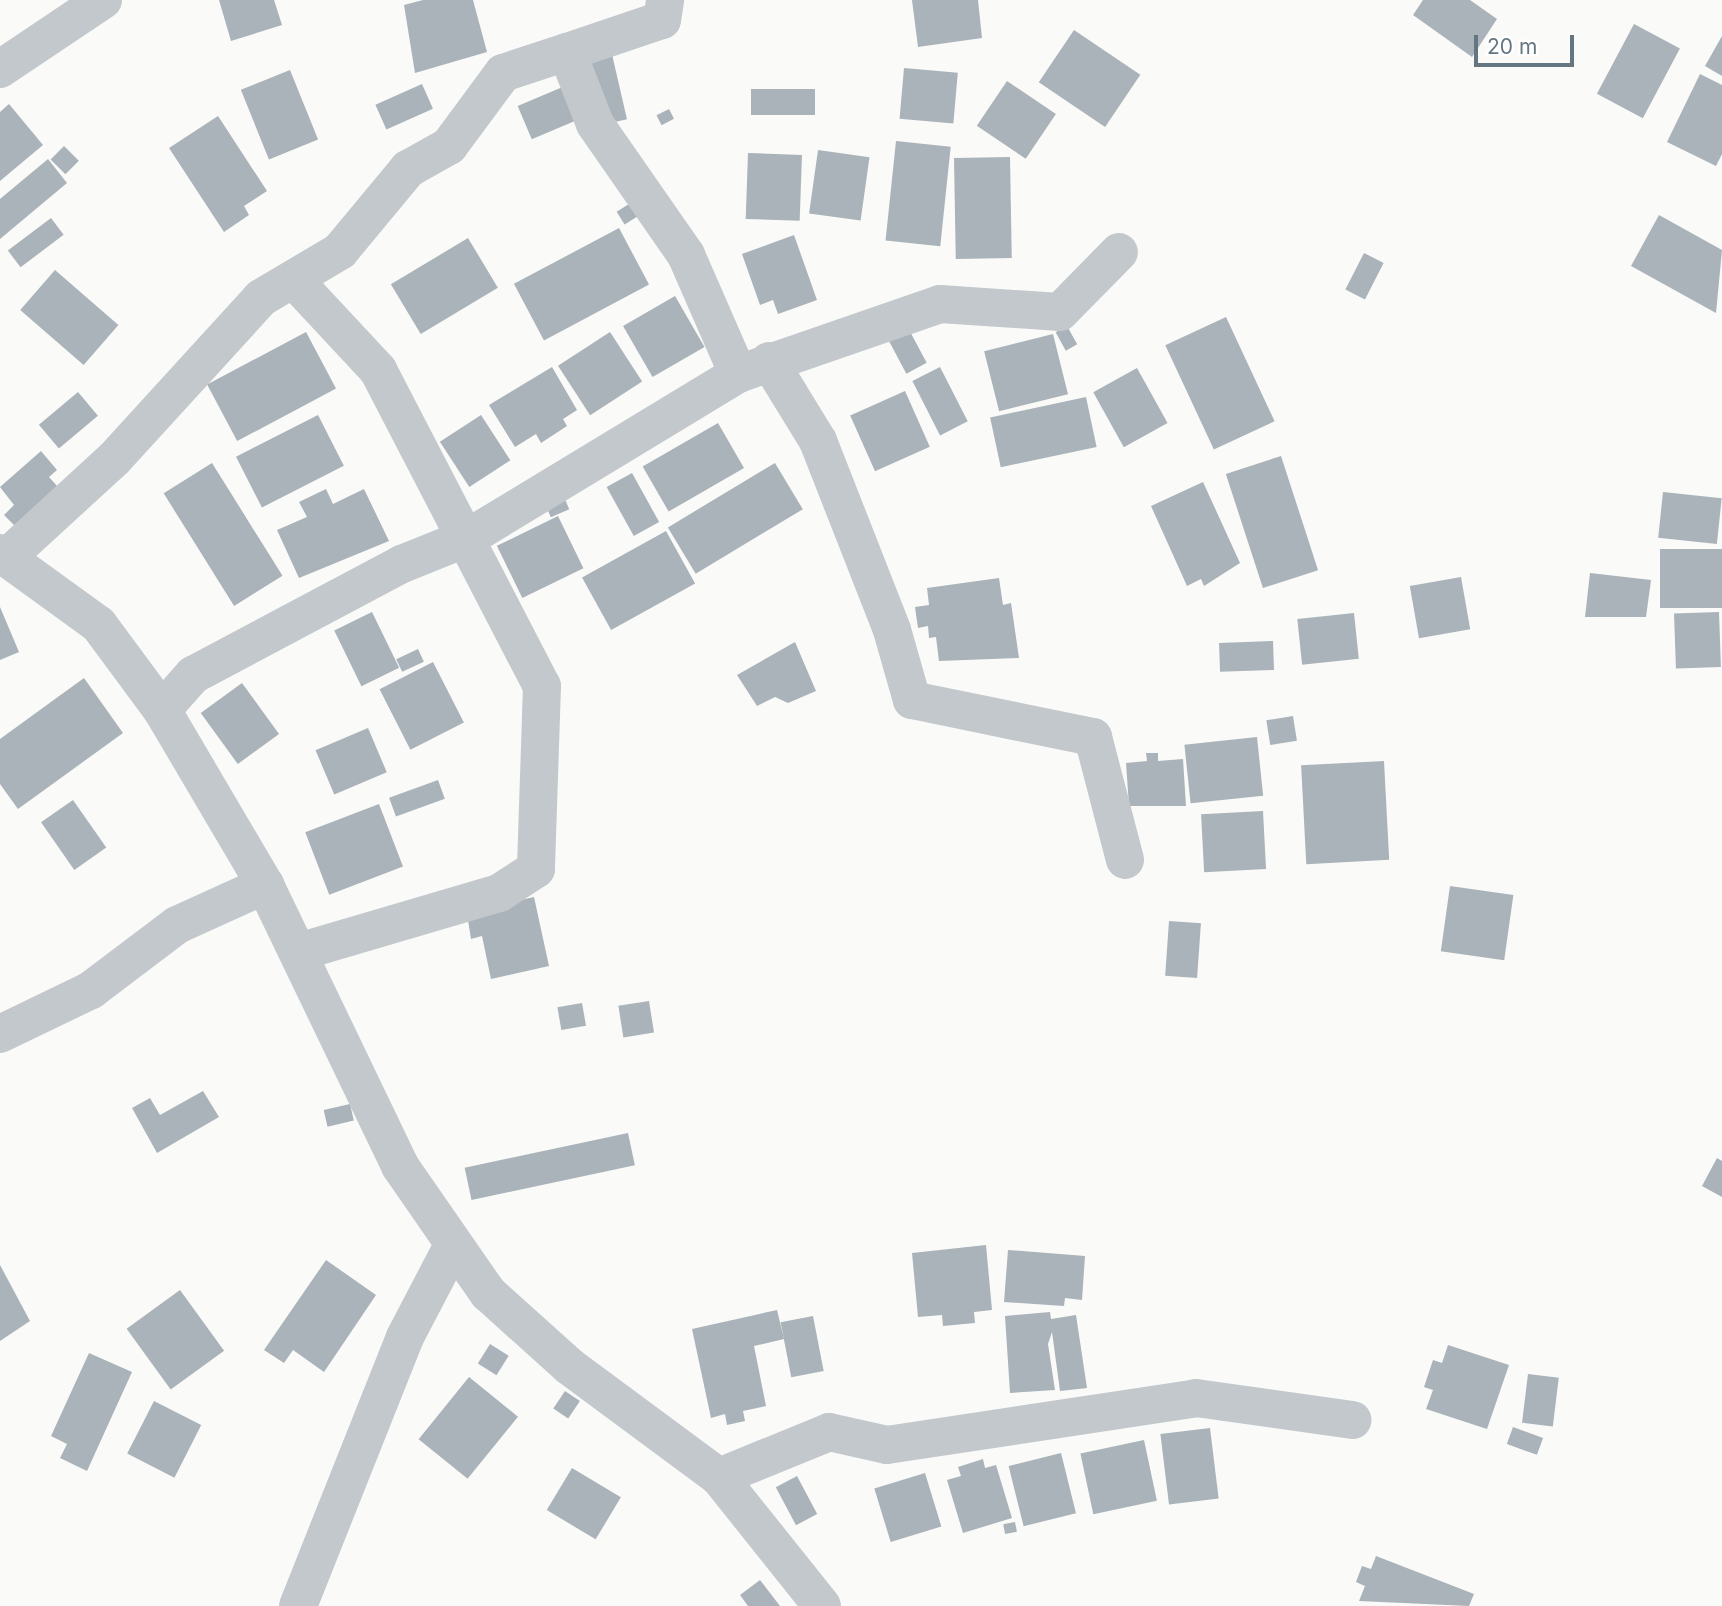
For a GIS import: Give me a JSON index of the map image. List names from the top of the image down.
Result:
{
  "scale_bar": "20 m"
}
